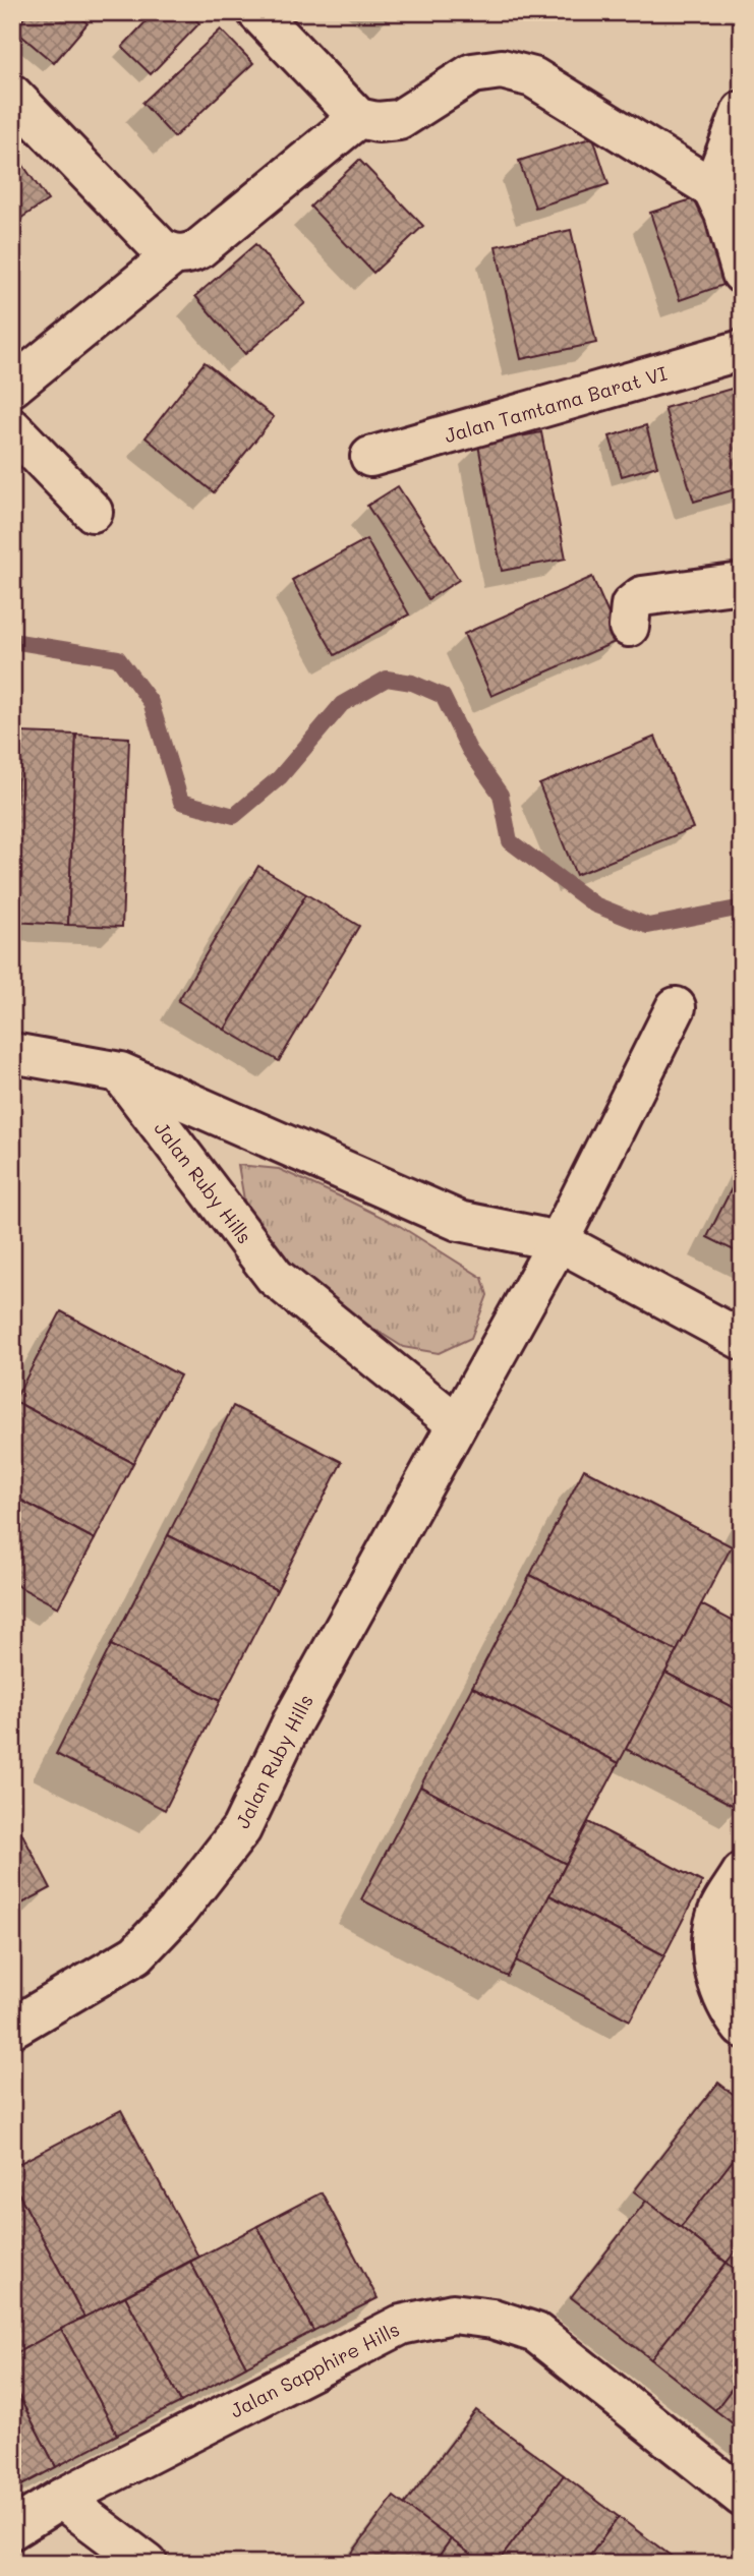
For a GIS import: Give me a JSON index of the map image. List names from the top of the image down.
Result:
{
  "streets": {
    "street": ["Jalan Tamtama Barat VI", "Jalan Ruby Hills", "Jalan Sapphire Hills"]
  }
}
